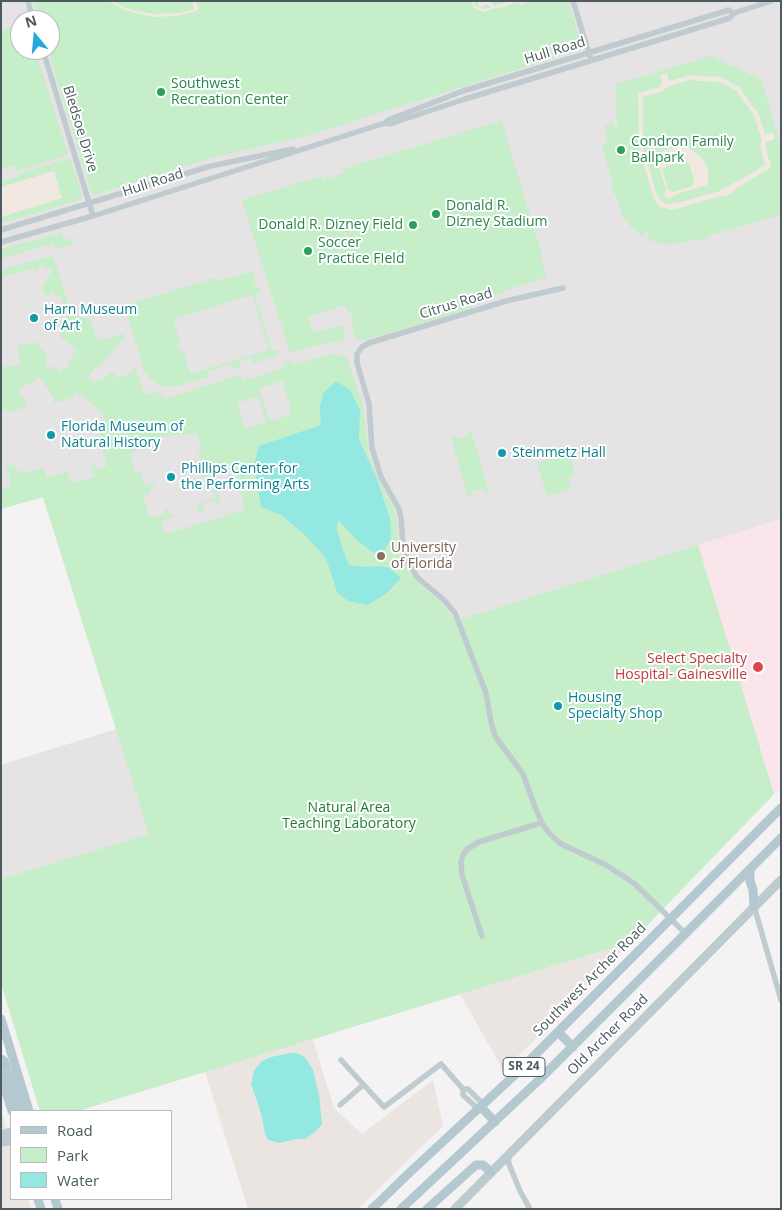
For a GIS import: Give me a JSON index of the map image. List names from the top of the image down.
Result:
{
  "streets": {
    "main road": ["Southwest Archer Road", "SR 24"],
    "street": [
      "Hull Road",
      "Bledsoe Drive",
      "Citrus Road",
      "Old Archer Road"
    ]
  },
  "crossings": [
    ["Hull Road", "Bledsoe Drive"]
  ],
  "parks": ["Natural Area Teaching Laboratory"],
  "places": [
    "Southwest Recreation Center",
    "Condron Family Ballpark",
    "Donald R. Dizney Stadium",
    "Donald R. Dizney Field",
    "Soccer Practice FIeld",
    "Harn Museum of Art",
    "Florida Museum of Natural History",
    "Steinmetz Hall",
    "Phillips Center for the Performing Arts",
    "University of Florida",
    "Select Specialty Hospital- Gainesville",
    "Housing Specialty Shop"
  ],
  "legend": ["Road", "Park", "Water"],
  "north": "top"
}
